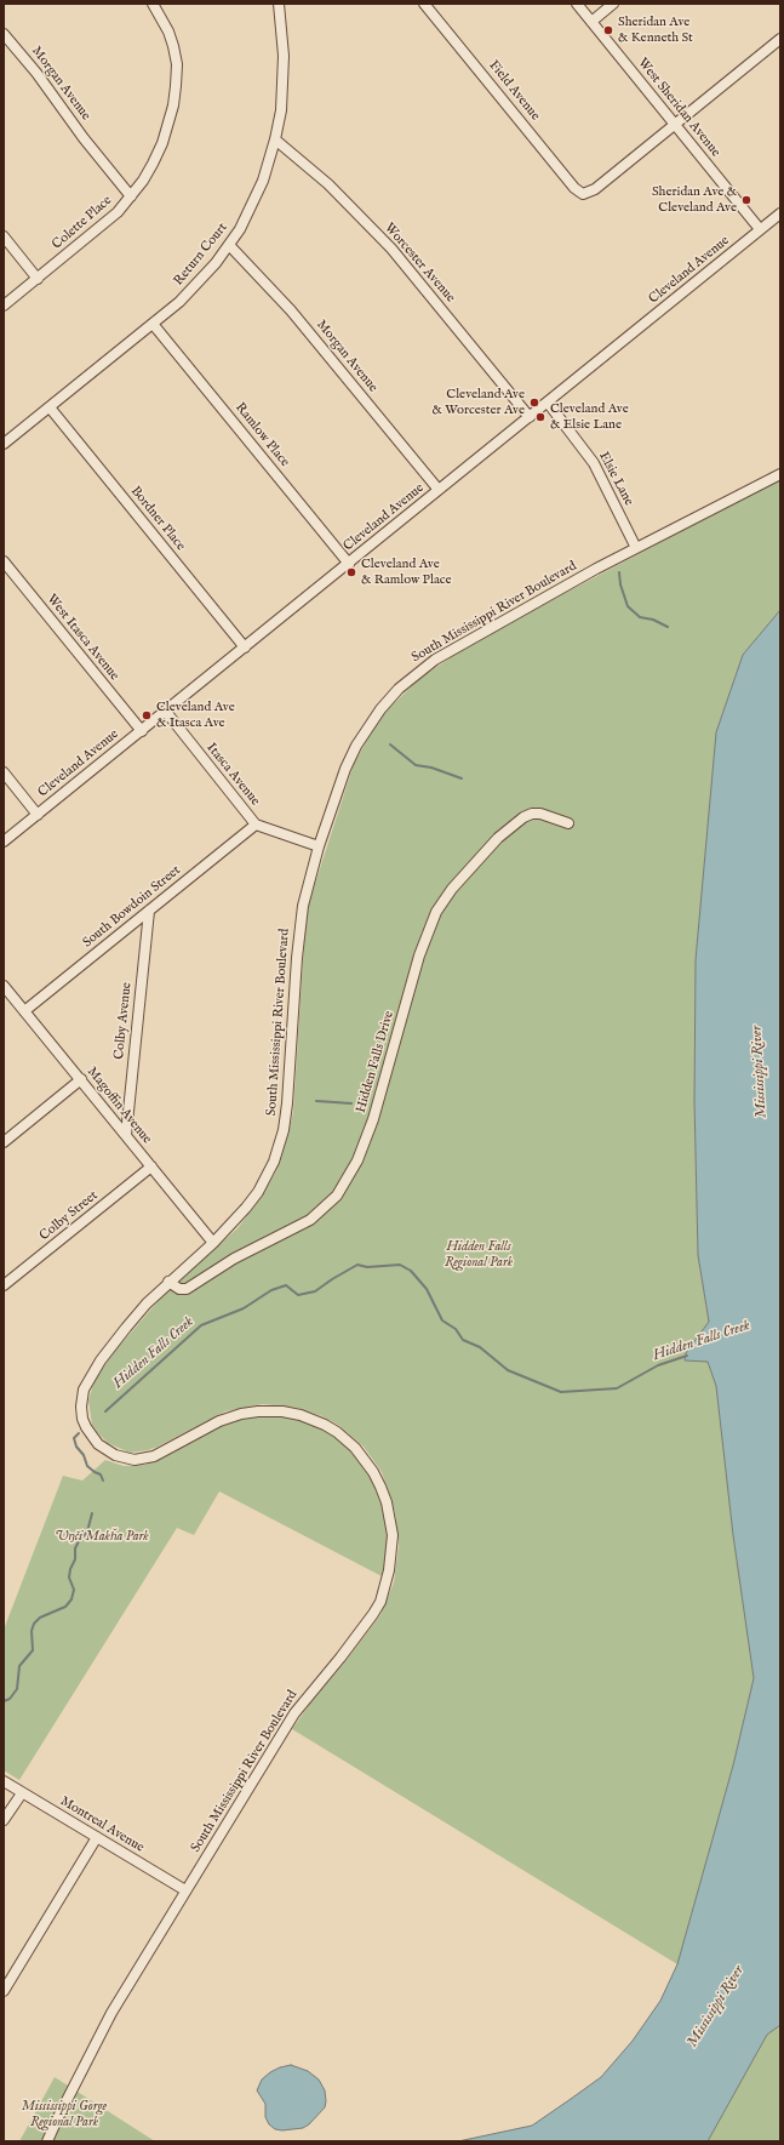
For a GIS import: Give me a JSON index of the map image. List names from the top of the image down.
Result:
{
  "streets": {
    "street": [
      "Morgan Avenue",
      "Field Avenue",
      "West Sheridan Avenue",
      "Colette Place",
      "Return Court",
      "Worcester Avenue",
      "Cleveland Avenue",
      "Ramlow Place",
      "Elsie Lane",
      "Bordner Place",
      "South Mississippi River Boulevard",
      "West Itasca Avenue",
      "Itasca Avenue",
      "South Bowdoin Street",
      "Colby Avenue",
      "Hidden Falls Drive",
      "Magoffin Avenue",
      "Colby Street",
      "Montreal Avenue"
    ]
  },
  "crossings": [
    ["Morgan Avenue", "Colette Place"],
    ["Morgan Avenue", "Return Court"],
    ["Morgan Avenue", "Cleveland Avenue"],
    ["Field Avenue", "West Sheridan Avenue"],
    ["West Sheridan Avenue", "Cleveland Avenue"],
    ["Return Court", "Worcester Avenue"],
    ["Return Court", "Ramlow Place"],
    ["Return Court", "Bordner Place"],
    ["Worcester Avenue", "Cleveland Avenue"],
    ["Cleveland Avenue", "Ramlow Place"],
    ["Cleveland Avenue", "Elsie Lane"],
    ["Cleveland Avenue", "Bordner Place"],
    ["Cleveland Avenue", "West Itasca Avenue"],
    ["Cleveland Avenue", "Itasca Avenue"],
    ["Elsie Lane", "South Mississippi River Boulevard"],
    ["South Mississippi River Boulevard", "Itasca Avenue"],
    ["South Mississippi River Boulevard", "Hidden Falls Drive"],
    ["South Mississippi River Boulevard", "Magoffin Avenue"],
    ["South Mississippi River Boulevard", "Montreal Avenue"],
    ["Itasca Avenue", "South Bowdoin Street"],
    ["South Bowdoin Street", "Colby Avenue"],
    ["South Bowdoin Street", "Magoffin Avenue"],
    ["Colby Avenue", "Magoffin Avenue"],
    ["Magoffin Avenue", "Colby Street"]
  ],
  "water": ["Mississippi River", "Hidden Falls Creek"],
  "parks": ["Hidden Falls Regional Park", "Uŋči Makȟa Park", "Mississippi Gorge Regional Park"],
  "places": [
    "Sheridan Ave & Kenneth St",
    "Sheridan Ave & Cleveland Ave",
    "Cleveland Ave & Worcester Ave",
    "Cleveland Ave & Elsie Lane",
    "Cleveland Ave & Ramlow Place",
    "Cleveland Ave & Itasca Ave"
  ]
}
